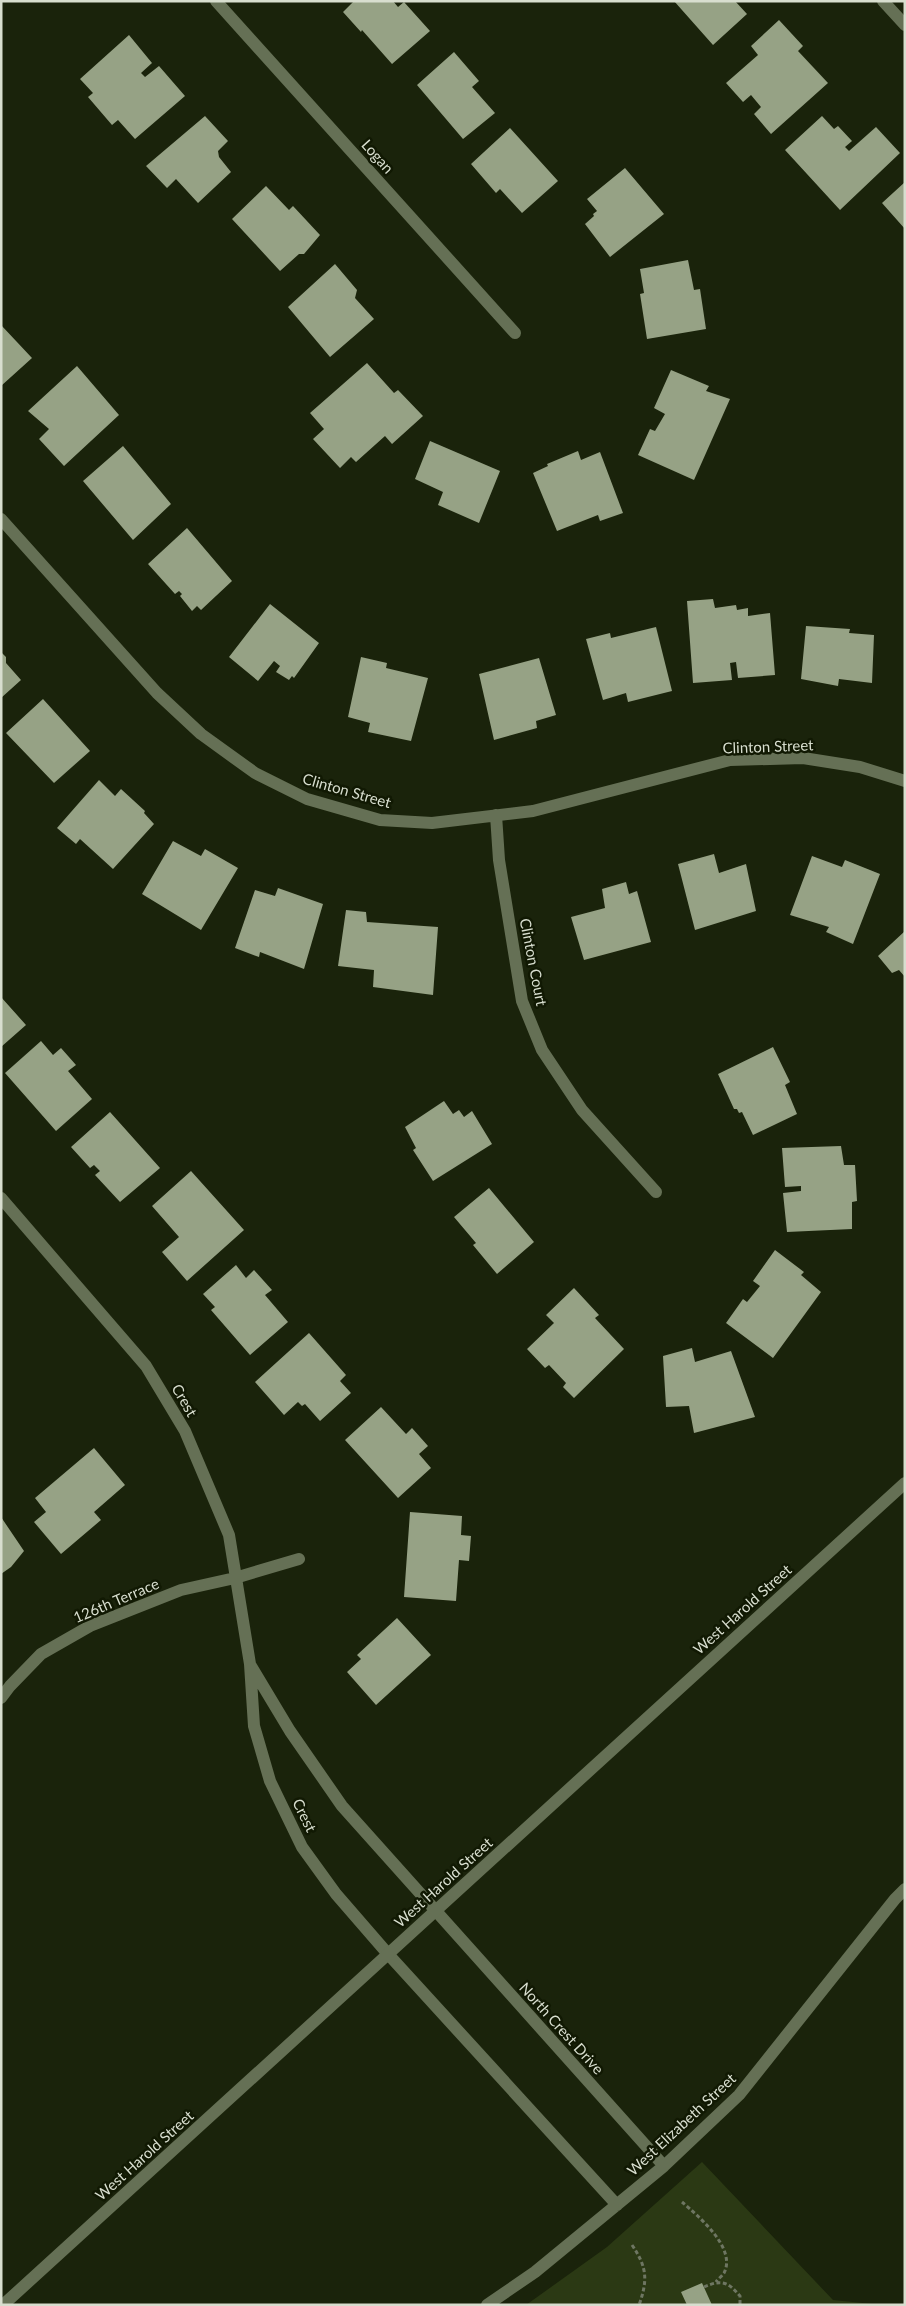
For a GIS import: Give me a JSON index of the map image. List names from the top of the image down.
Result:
{
  "streets": {
    "street": [
      "Logan",
      "Clinton Street",
      "Clinton Court",
      "Crest",
      "126th Terrace",
      "West Harold Street",
      "North Crest Drive",
      "West Elizabeth Street"
    ]
  },
  "crossings": [
    ["Clinton Street", "Clinton Court"],
    ["Crest", "126th Terrace"],
    ["Crest", "West Harold Street"],
    ["Crest", "North Crest Drive"],
    ["West Harold Street", "North Crest Drive"],
    ["North Crest Drive", "West Elizabeth Street"]
  ]
}
